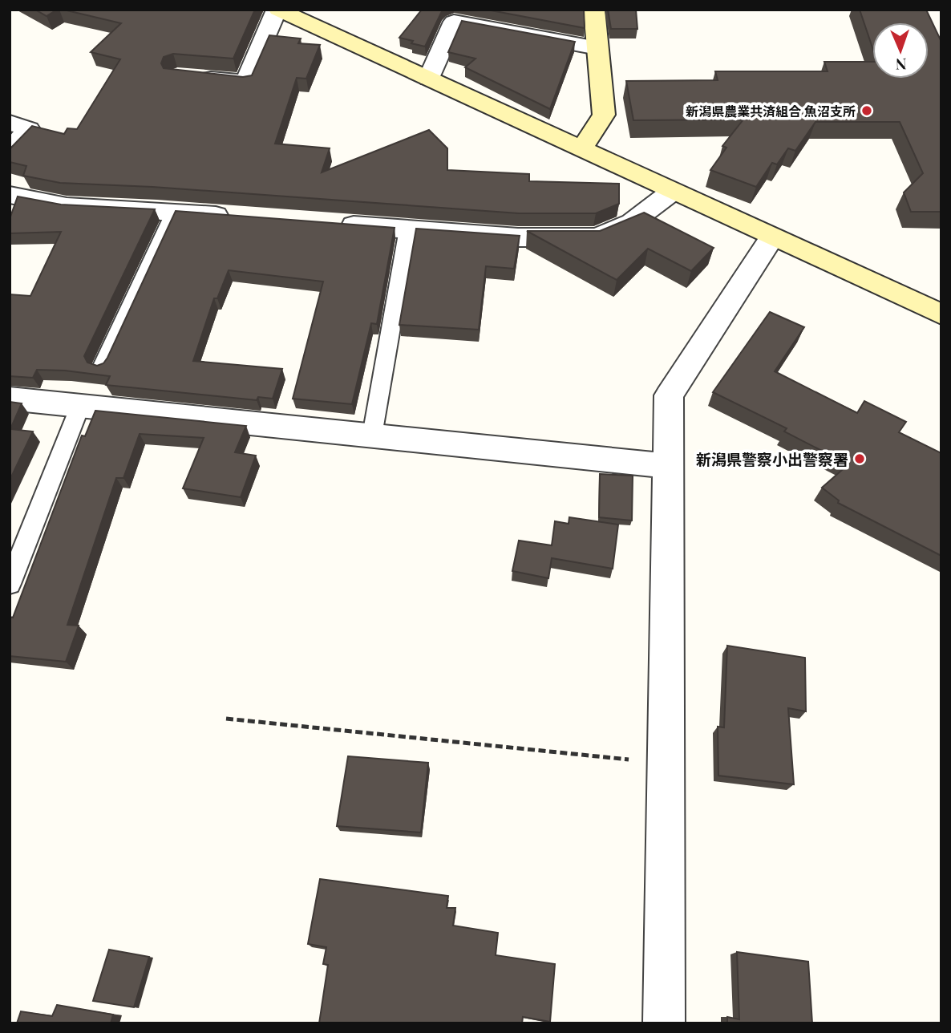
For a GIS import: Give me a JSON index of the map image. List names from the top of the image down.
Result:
{
  "places": ["新潟県農業共済組合 魚沼支所", "新潟県警察小出警察署"],
  "north": "bottom"
}
